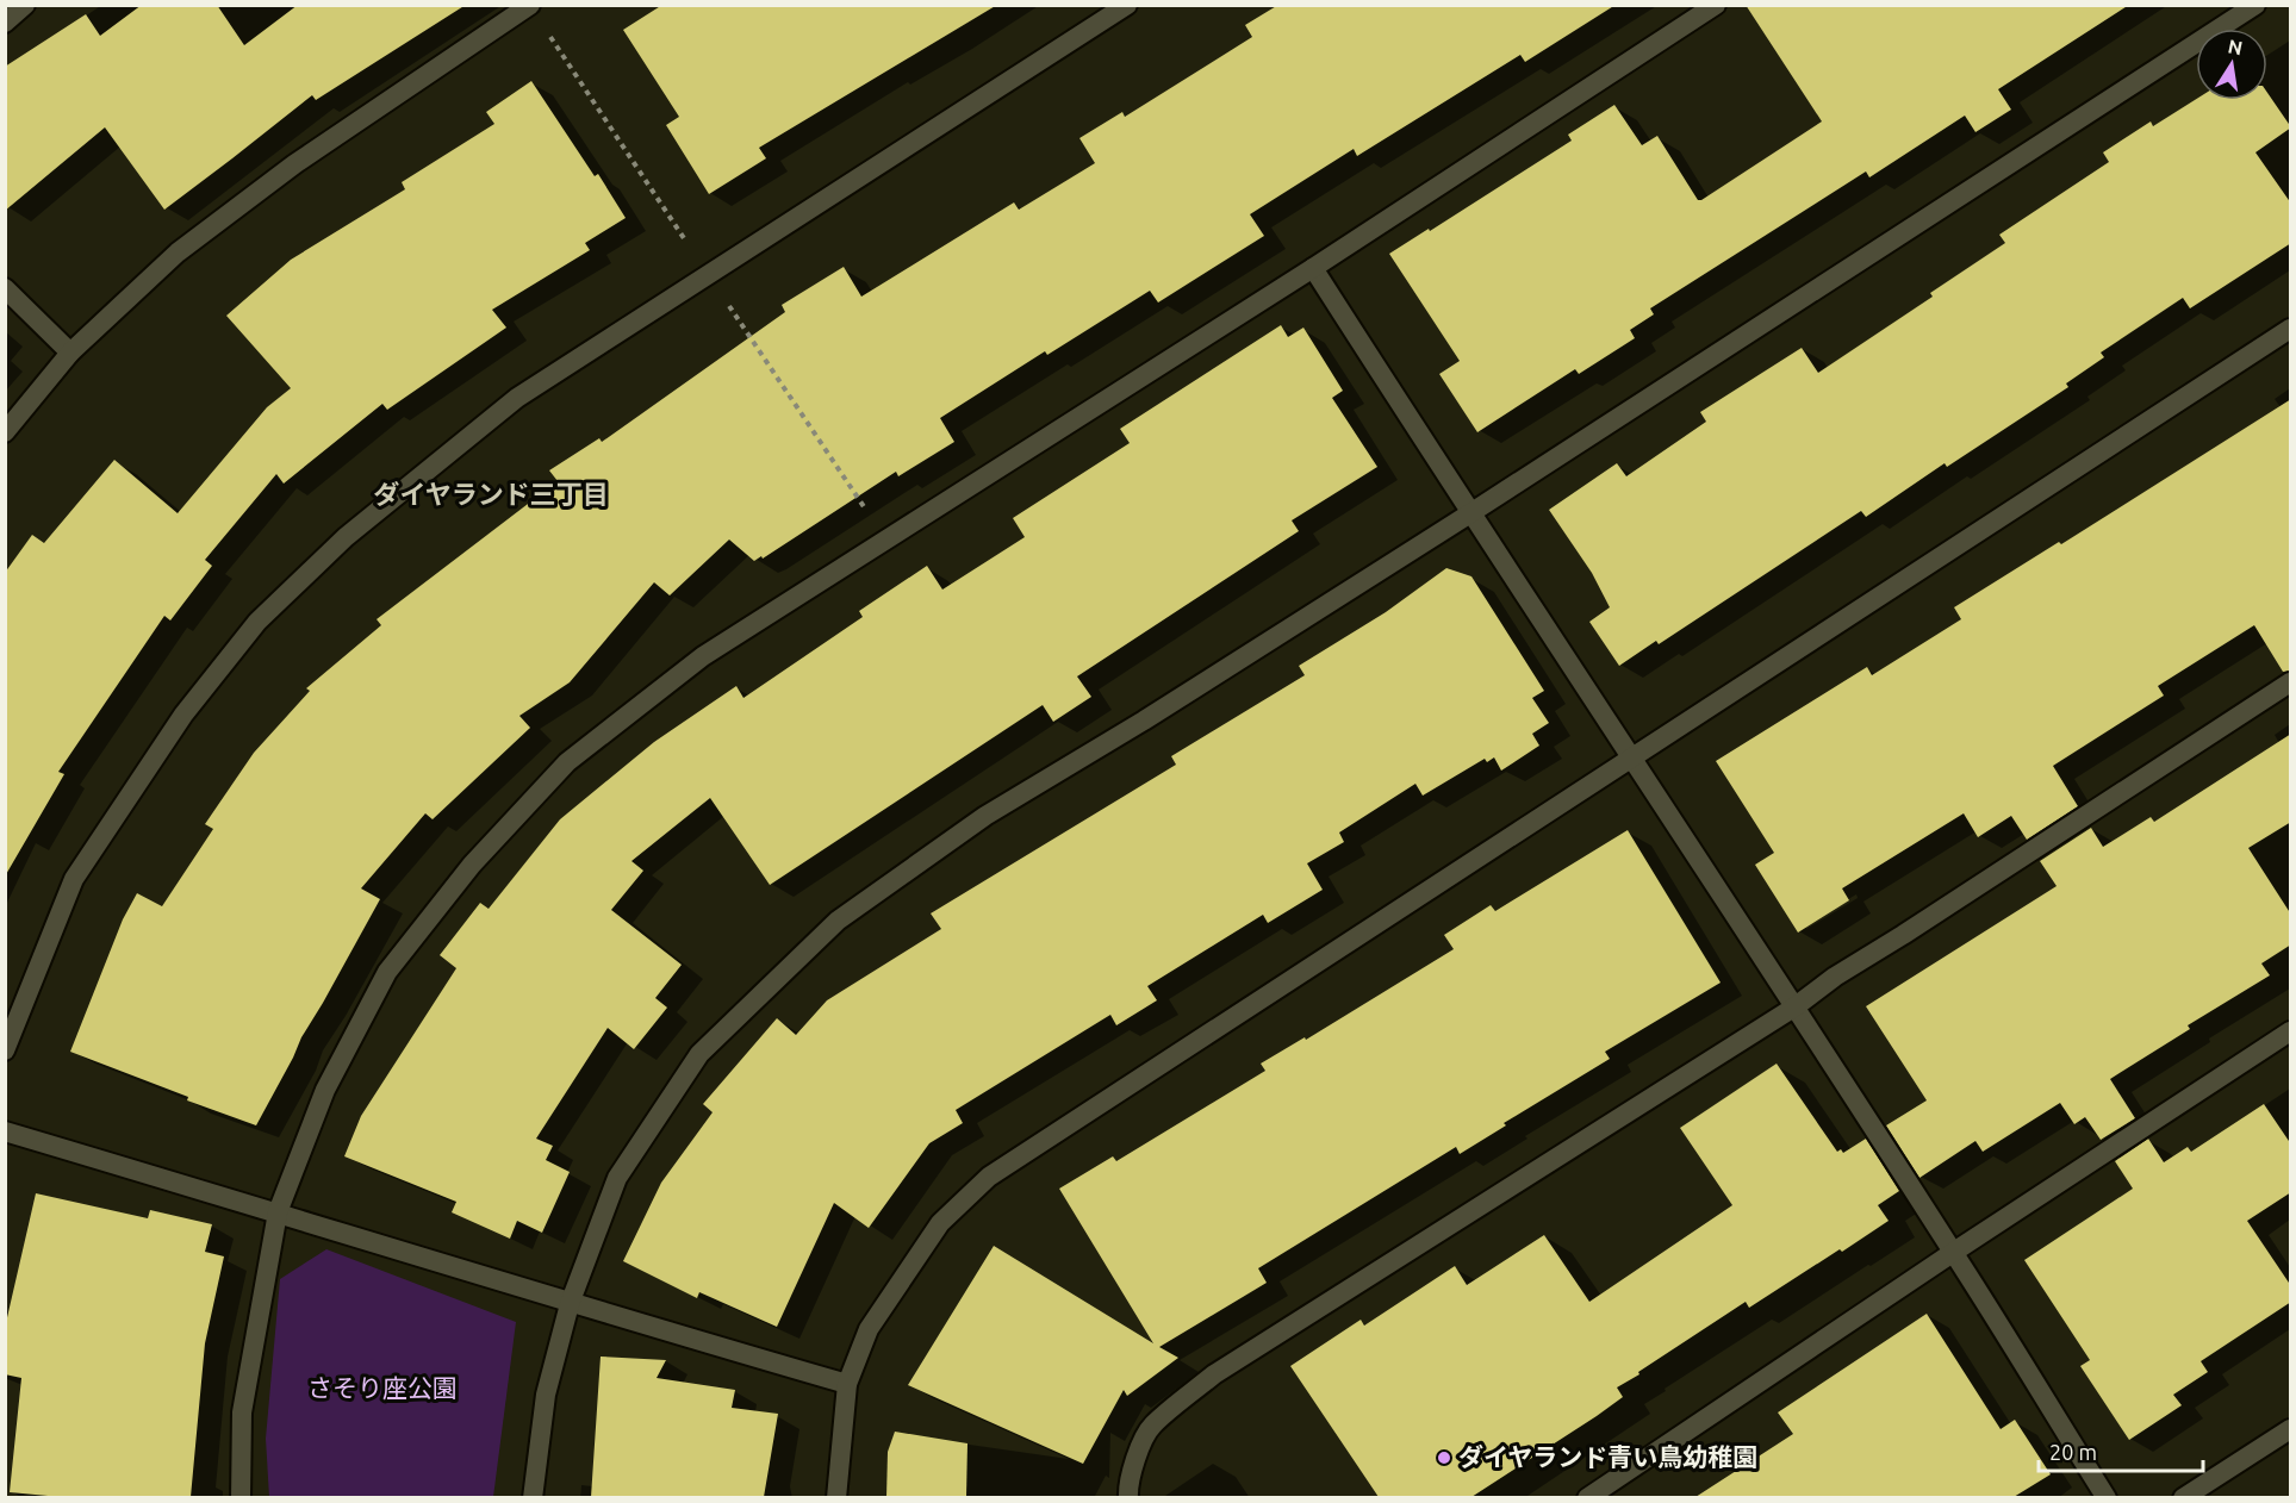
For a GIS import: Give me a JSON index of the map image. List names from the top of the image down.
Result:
{
  "districts": ["ダイヤランド三丁目"],
  "parks": ["さそり座公園"],
  "places": ["ダイヤランド青い鳥幼稚園"],
  "scale_bar": "20 m",
  "north": "top"
}
